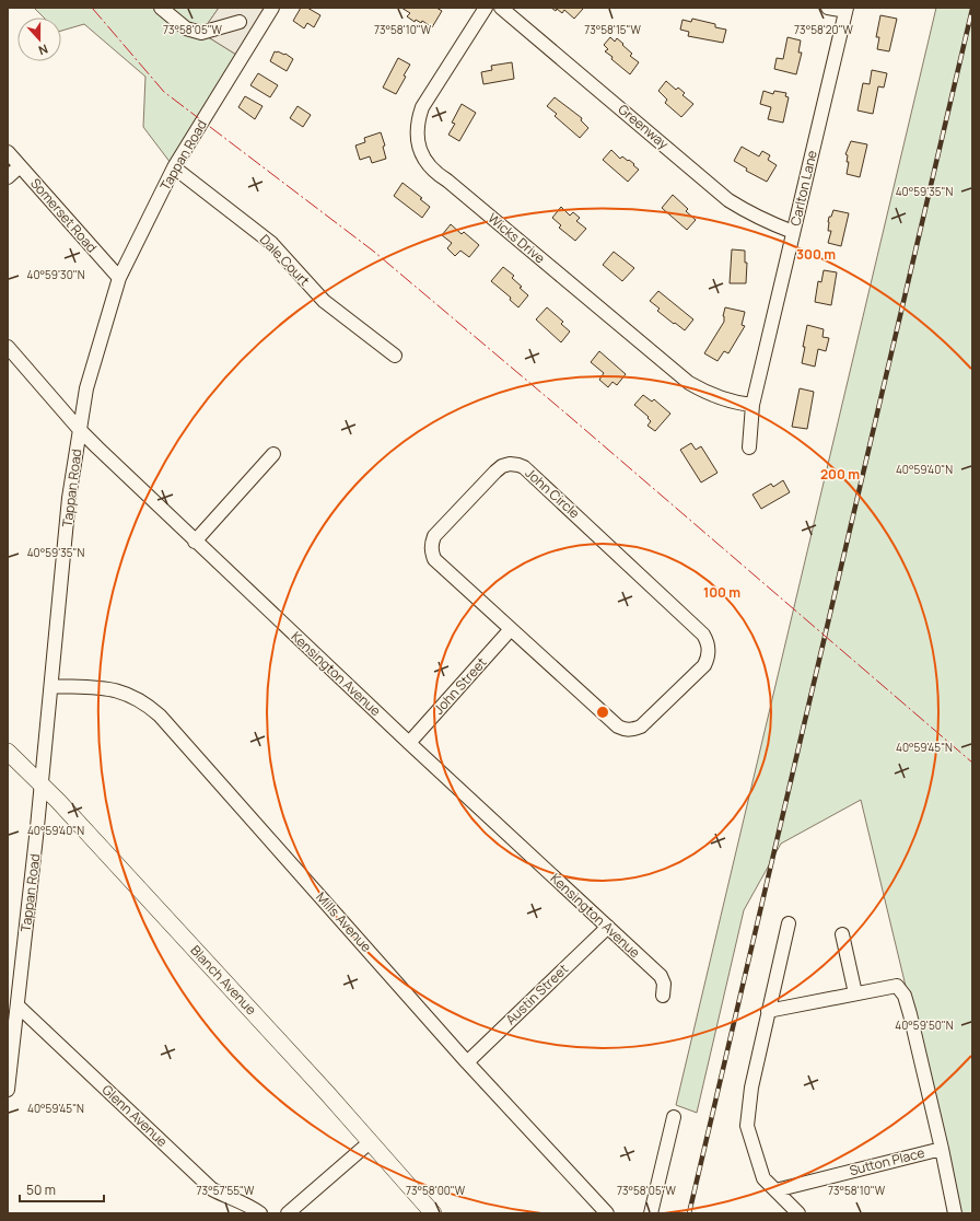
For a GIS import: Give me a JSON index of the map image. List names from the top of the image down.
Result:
{
  "streets": {
    "main road": ["Blanch Avenue"],
    "street": [
      "Greenway",
      "Tappan Road",
      "Carlton Lane",
      "Somerset Road",
      "Wicks Drive",
      "Dale Court",
      "John Circle",
      "Kensington Avenue",
      "John Street",
      "Mills Avenue",
      "Austin Street",
      "Glenn Avenue",
      "Sutton Place"
    ]
  },
  "crossings": [
    ["Greenway", "Carlton Lane"],
    ["Tappan Road", "Somerset Road"],
    ["Tappan Road", "Dale Court"],
    ["Tappan Road", "Kensington Avenue"],
    ["Tappan Road", "Mills Avenue"],
    ["Tappan Road", "Blanch Avenue"],
    ["Tappan Road", "Glenn Avenue"],
    ["Carlton Lane", "Wicks Drive"],
    ["John Circle", "John Street"],
    ["Kensington Avenue", "John Street"],
    ["Kensington Avenue", "Austin Street"],
    ["Mills Avenue", "Austin Street"]
  ],
  "scale_bar": "50 m",
  "north": "bottom",
  "coordinates": [
    "73°58'20\"W",
    "73°58'05\"W",
    "73°58'10\"W",
    "73°58'15\"W",
    "40°59'35\"N",
    "40°59'30\"N",
    "40°59'40\"N",
    "40°59'45\"N",
    "40°59'50\"N",
    "73°57'55\"W",
    "73°58'00\"W"
  ],
  "rings": ["300 m", "200 m", "100 m"]
}
